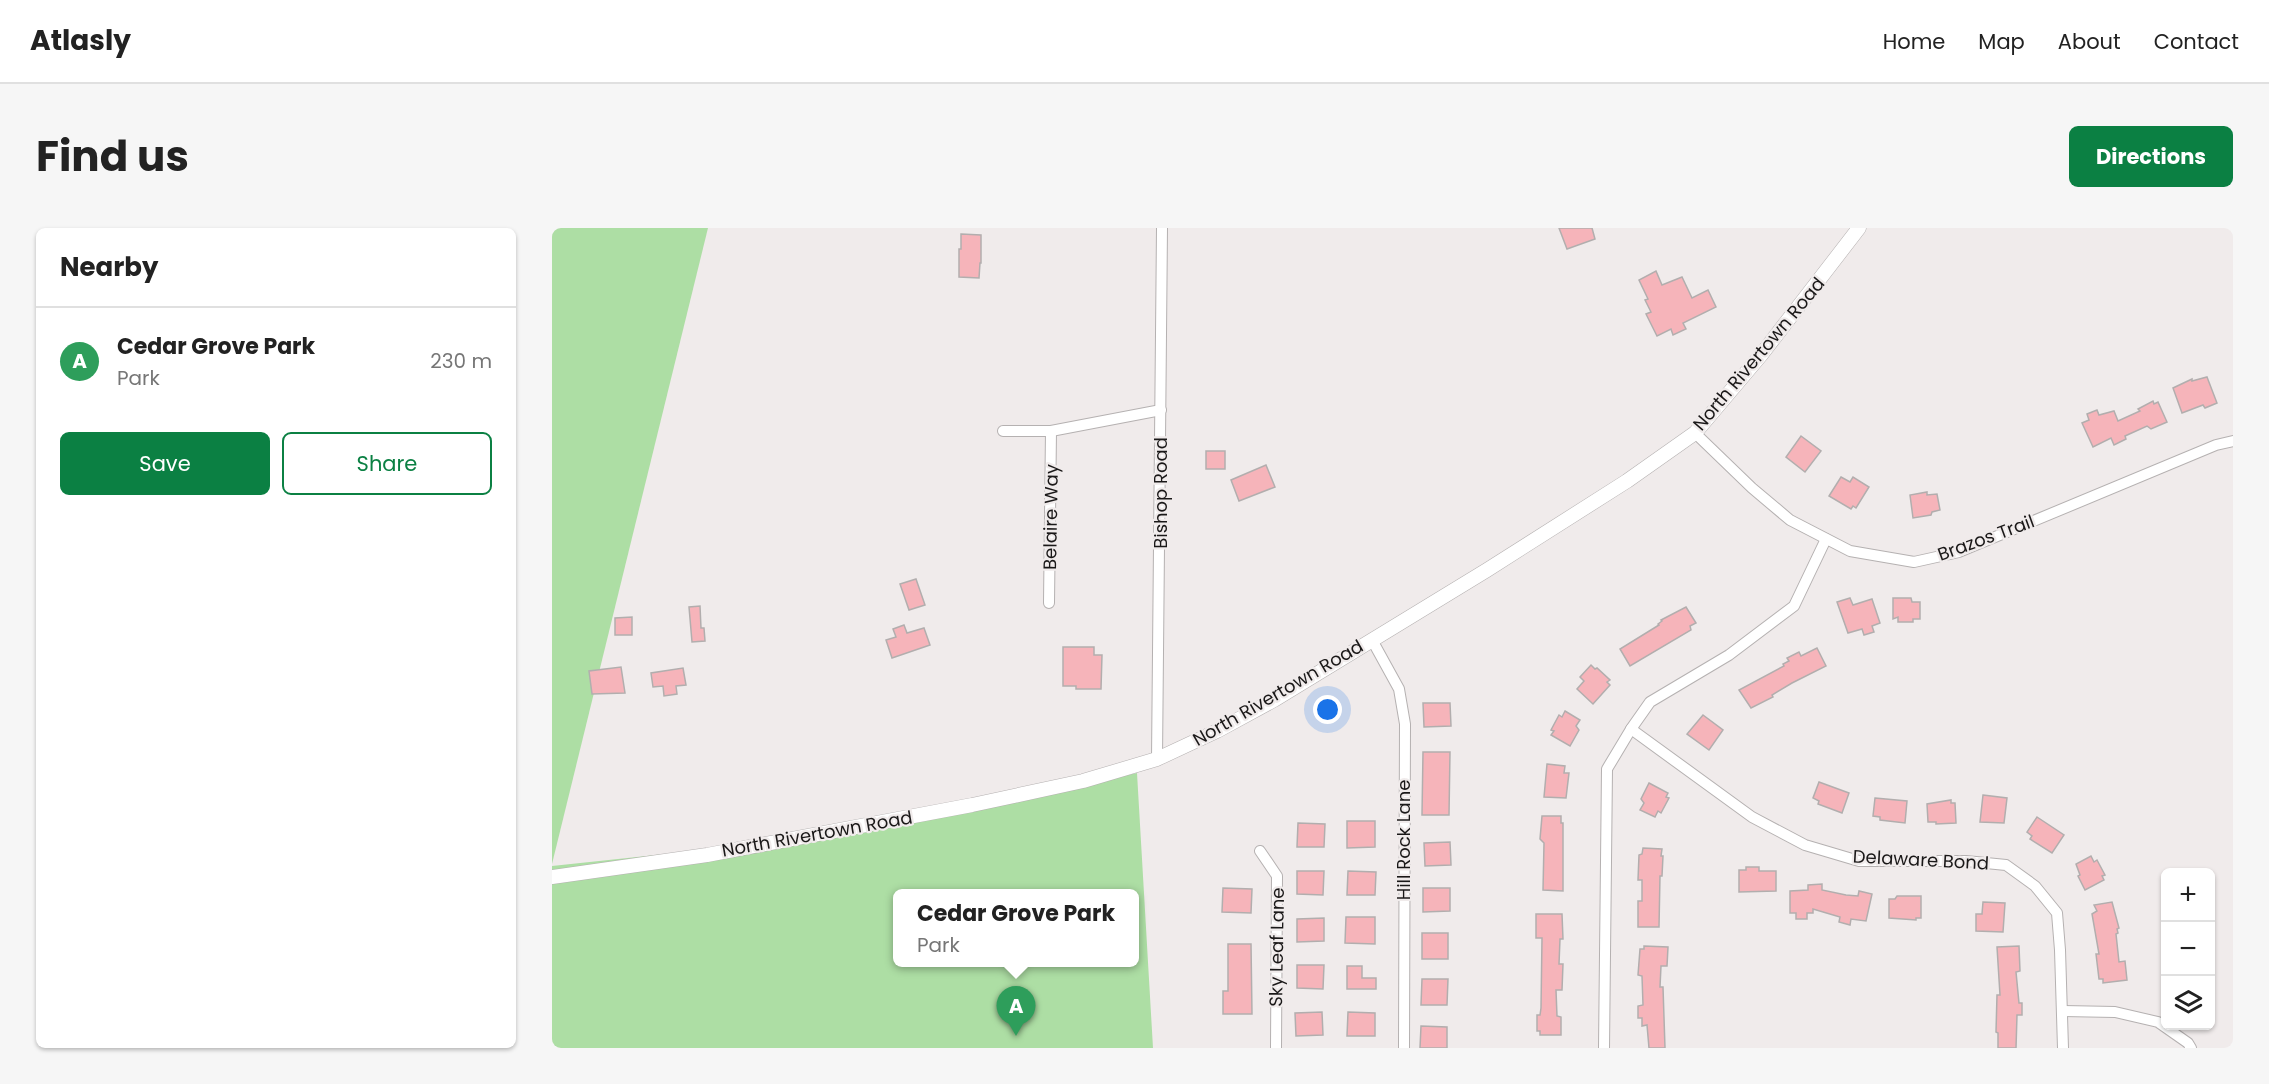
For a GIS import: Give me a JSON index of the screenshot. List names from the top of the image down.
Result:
{
  "streets": {
    "street": [
      "North Rivertown Road",
      "Bishop Road",
      "Belaire Way",
      "Brazos Trail",
      "Hill Rock Lane",
      "Delaware Bond",
      "Sky Leaf Lane"
    ]
  },
  "crossings": [
    ["North Rivertown Road", "Bishop Road"],
    ["North Rivertown Road", "Brazos Trail"],
    ["North Rivertown Road", "Hill Rock Lane"]
  ],
  "page": {
    "header": "Atlasly",
    "nav": [
      "Home",
      "Map",
      "About",
      "Contact"
    ],
    "title": "Find us",
    "buttons": [
      "Directions",
      ["Save", "Share"]
    ],
    "heading": "Nearby",
    "list": [
      {
        "mark": "A",
        "name": "Cedar Grove Park",
        "note": "Park",
        "value": "230 m"
      }
    ],
    "map_buttons": ["+", "−"],
    "popup": ["Cedar Grove Park", "Park"],
    "pins": "A"
  }
}
